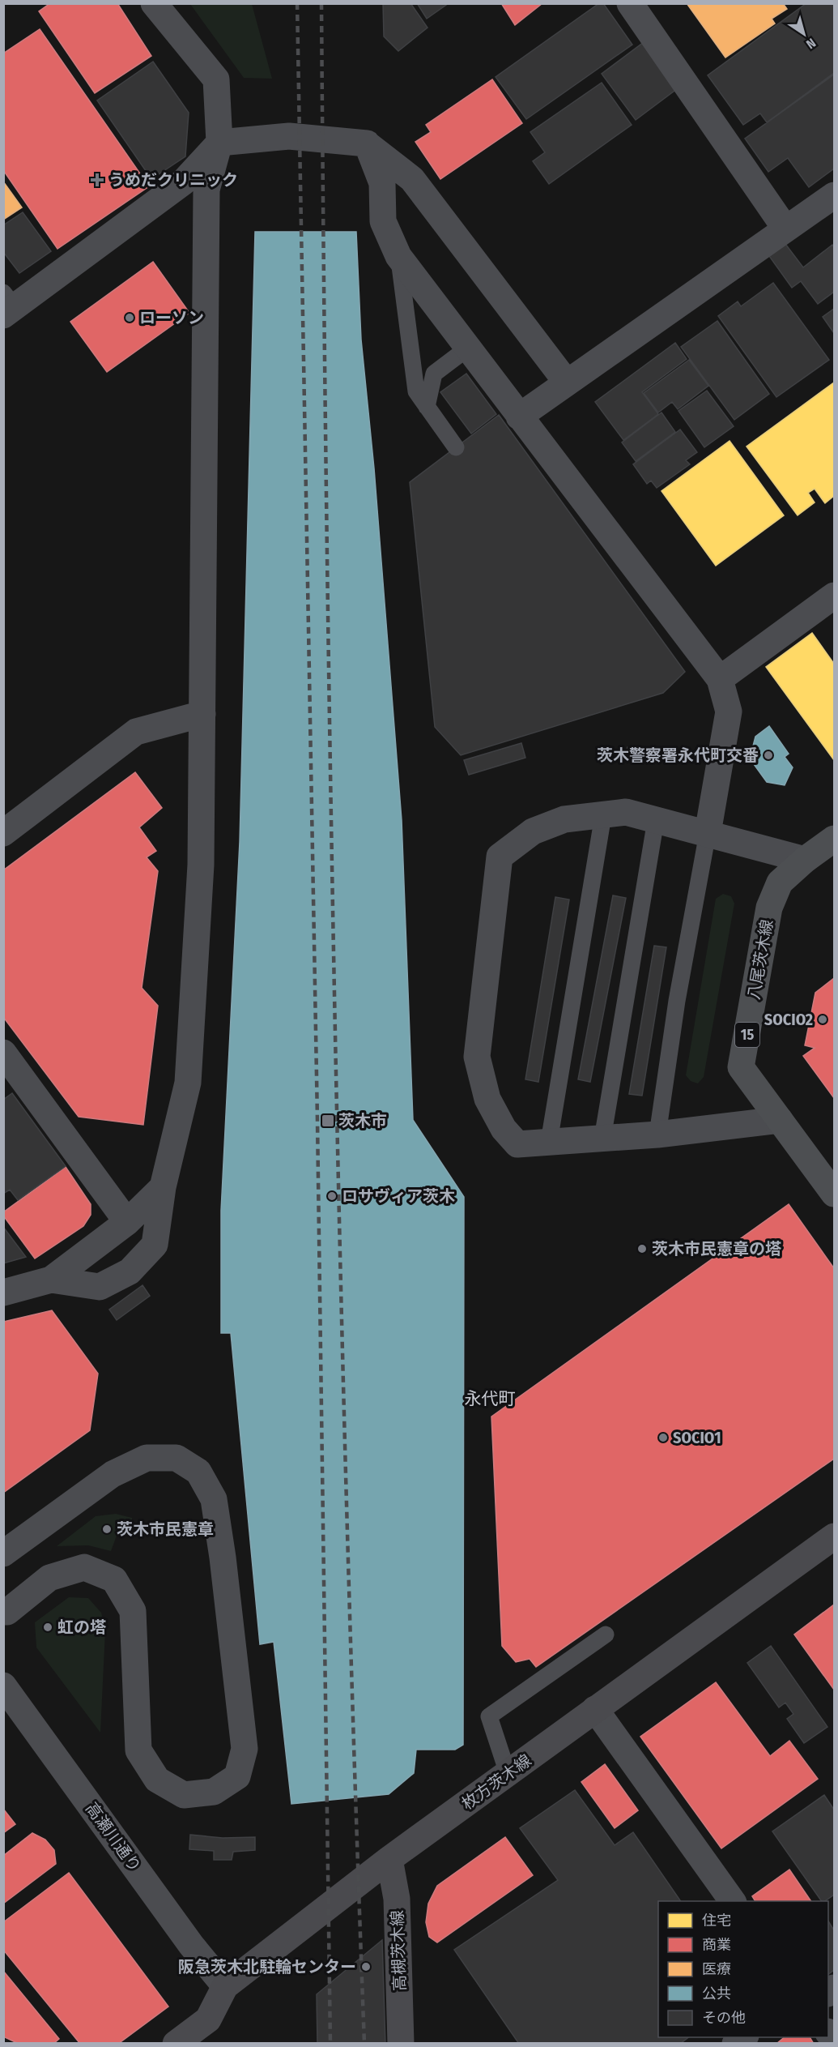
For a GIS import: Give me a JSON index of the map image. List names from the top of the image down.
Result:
{
  "streets": {
    "main road": [
      "八尾茨木線",
      "15",
      "枚方茨木線",
      "高槻茨木線"
    ],
    "street": ["高瀬川通り"]
  },
  "crossings": [
    ["枚方茨木線", "高瀬川通り"],
    ["枚方茨木線", "高槻茨木線"]
  ],
  "districts": ["永代町"],
  "places": {
    "health": ["うめだクリニック"],
    "other": [
      "ローソン",
      "茨木警察署永代町交番",
      "SOCIO2",
      "ロサヴィア茨木",
      "茨木市民憲章の塔",
      "SOCIO1",
      "茨木市民憲章",
      "虹の塔",
      "阪急茨木北駐輪センター"
    ],
    "transit": ["茨木市"]
  },
  "legend": [
    "住宅",
    "商業",
    "医療",
    "公共",
    "その他"
  ],
  "north": "bottom right"
}
